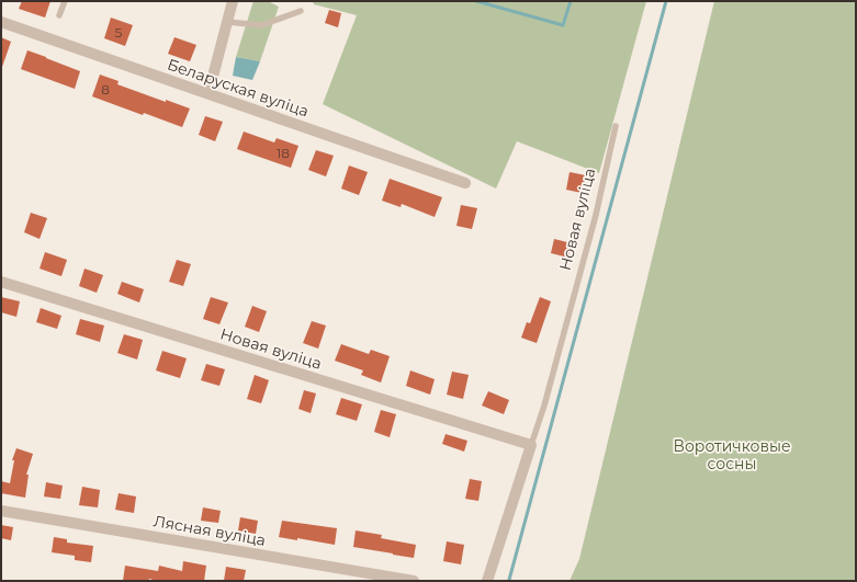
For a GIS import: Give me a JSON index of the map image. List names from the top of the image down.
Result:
{
  "streets": {
    "street": ["Беларуская вуліца", "Новая вуліца", "Лясная вуліца"]
  },
  "parks": ["Воротичковые сосны"],
  "house_numbers": ["5", "8", "18"]
}
